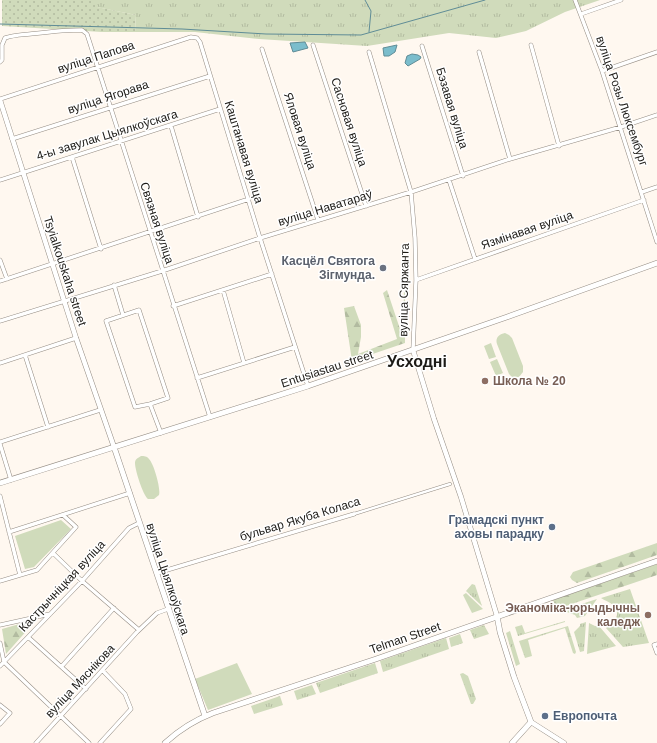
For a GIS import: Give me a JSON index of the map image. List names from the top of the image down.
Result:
{
  "streets": {
    "main road": ["Entusiastau street", "вуліца Цыялкоўскага", "Telman Street"],
    "street": [
      "вуліца Папова",
      "вуліца Ягорава",
      "вуліца Розы Люксембург",
      "Бэзавая вуліца",
      "Сасновая вуліца",
      "Яловая вуліца",
      "4-ы завулак Цыялкоўскага",
      "Каштанавая вуліца",
      "вуліца Наватараў",
      "Связная вуліца",
      "Язмінавая вуліца",
      "Tsyialkouskaha street",
      "вуліца Сяржанта",
      "бульвар Якуба Коласа",
      "Кастрычніцкая вуліца",
      "вуліца Мяснікова"
    ]
  },
  "crossings": [
    ["вуліца Папова", "Каштанавая вуліца"],
    ["вуліца Папова", "Связная вуліца"],
    ["вуліца Папова", "Tsyialkouskaha street"],
    ["вуліца Ягорава", "Каштанавая вуліца"],
    ["вуліца Ягорава", "Связная вуліца"],
    ["вуліца Ягорава", "Tsyialkouskaha street"],
    ["вуліца Розы Люксембург", "вуліца Наватараў"],
    ["вуліца Розы Люксембург", "Язмінавая вуліца"],
    ["Бэзавая вуліца", "вуліца Наватараў"],
    ["Сасновая вуліца", "вуліца Наватараў"],
    ["Яловая вуліца", "вуліца Наватараў"],
    ["4-ы завулак Цыялкоўскага", "Каштанавая вуліца"],
    ["4-ы завулак Цыялкоўскага", "Связная вуліца"],
    ["4-ы завулак Цыялкоўскага", "Tsyialkouskaha street"],
    ["Каштанавая вуліца", "вуліца Наватараў"],
    ["Каштанавая вуліца", "Entusiastau street"],
    ["вуліца Наватараў", "Связная вуліца"],
    ["вуліца Наватараў", "Tsyialkouskaha street"],
    ["вуліца Наватараў", "вуліца Сяржанта"],
    ["Связная вуліца", "Entusiastau street"],
    ["Язмінавая вуліца", "вуліца Сяржанта"],
    ["Tsyialkouskaha street", "Entusiastau street"],
    ["Tsyialkouskaha street", "вуліца Цыялкоўскага"],
    ["вуліца Сяржанта", "Entusiastau street"],
    ["вуліца Сяржанта", "Telman Street"],
    ["Entusiastau street", "вуліца Цыялкоўскага"],
    ["бульвар Якуба Коласа", "вуліца Цыялкоўскага"],
    ["вуліца Цыялкоўскага", "Кастрычніцкая вуліца"],
    ["вуліца Цыялкоўскага", "Telman Street"],
    ["вуліца Цыялкоўскага", "вуліца Мяснікова"]
  ],
  "districts": ["Усходні"],
  "places": [
    "Касцёл Святога Зігмунда.",
    "Школа № 20",
    "Грамадскі пункт аховы парадку",
    "Эканоміка-юрыдычны каледж",
    "Европочта"
  ]
}
